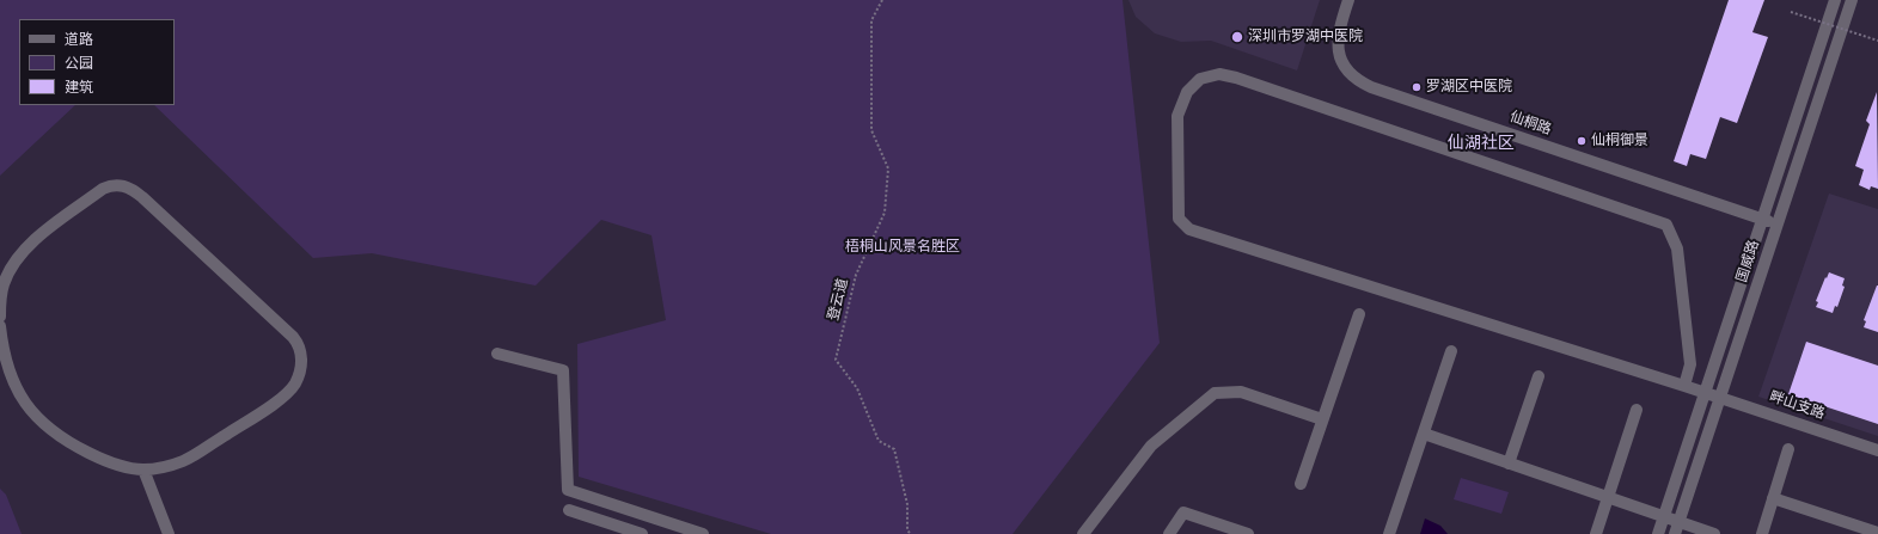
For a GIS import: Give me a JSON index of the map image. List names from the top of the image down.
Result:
{
  "streets": {
    "street": ["仙桐路", "国威路", "畔山支路"],
    "path": ["登云道"]
  },
  "crossings": [
    ["仙桐路", "国威路"],
    ["国威路", "畔山支路"]
  ],
  "districts": ["仙湖社区"],
  "parks": ["梧桐山风景名胜区"],
  "places": ["深圳市罗湖中医院", "罗湖区中医院", "仙桐御景"],
  "legend": ["道路", "公园", "建筑"]
}
